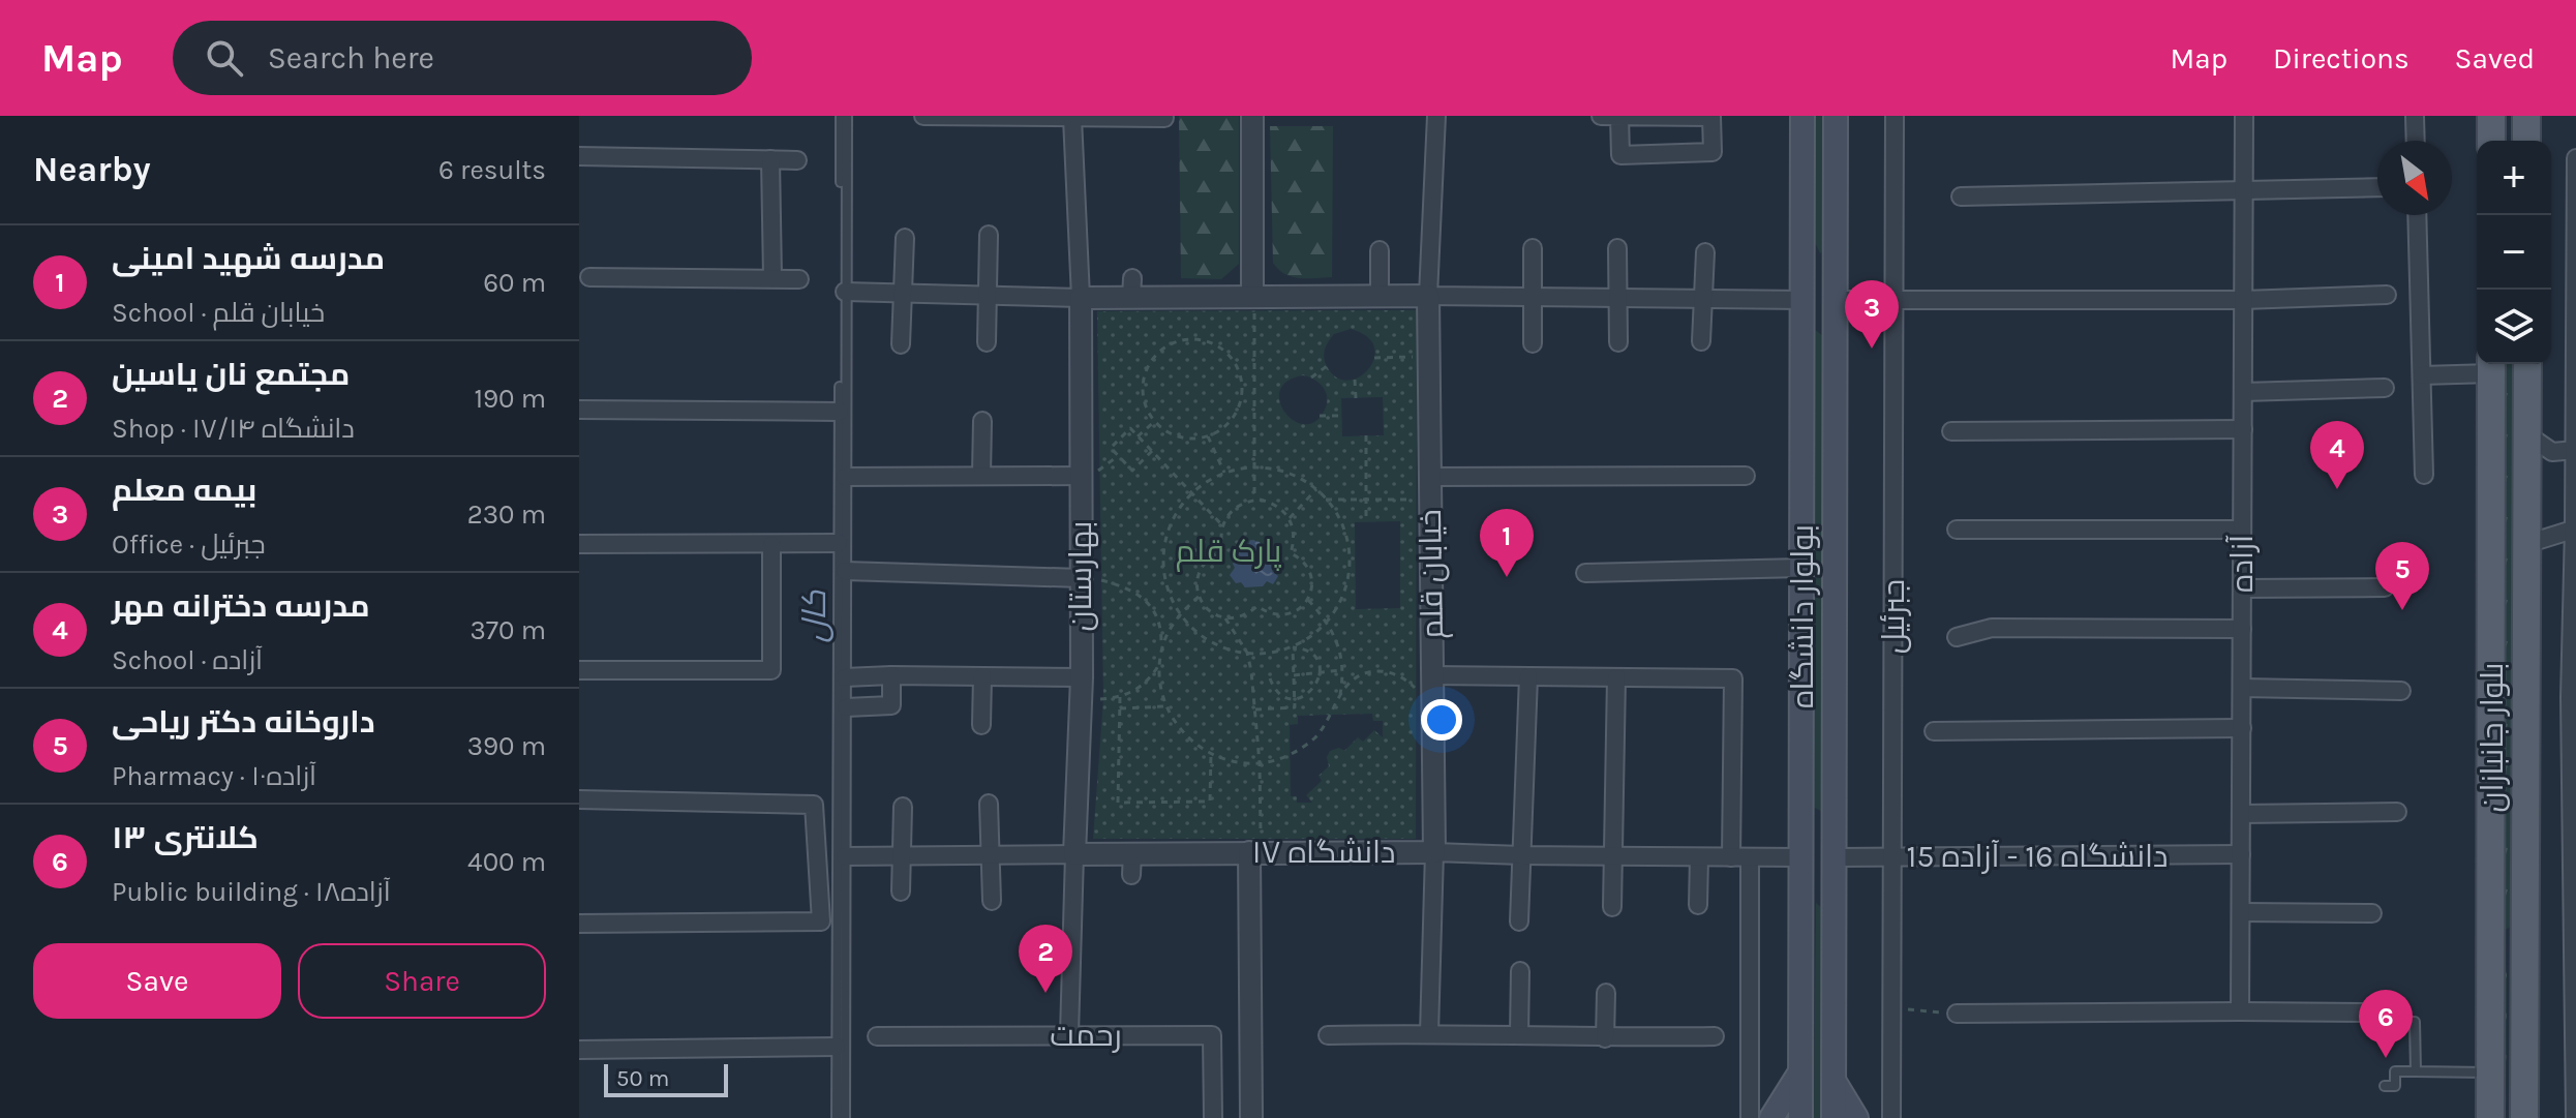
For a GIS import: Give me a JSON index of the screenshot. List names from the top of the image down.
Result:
{
  "streets": {
    "main road": ["بولوار دانشگاه", "بلوار جانبازان"],
    "street": [
      "آزاده",
      "خیابان قلم",
      "بهارستان",
      "جبرئیل",
      "دانشگاه ۱۷",
      "دانشگاه 16 - آزاده 15",
      "رحمت"
    ]
  },
  "crossings": [
    ["آزاده", "دانشگاه 16 - آزاده 15"],
    ["خیابان قلم", "دانشگاه ۱۷"],
    ["بهارستان", "دانشگاه ۱۷"],
    ["بولوار دانشگاه", "دانشگاه ۱۷"],
    ["بولوار دانشگاه", "دانشگاه 16 - آزاده 15"],
    ["جبرئیل", "دانشگاه 16 - آزاده 15"]
  ],
  "water": ["کال"],
  "parks": ["پارک قلم"],
  "scale_bar": "50 m",
  "north": "bottom right",
  "page": {
    "header": "Map",
    "search": "Search here",
    "nav": ["Map", "Directions", "Saved"],
    "heading": ["Nearby", "6 results"],
    "map_buttons": ["+", "−"],
    "list": [
      {
        "mark": "1",
        "name": "مدرسه شهید امینی",
        "note": "School · خیابان قلم",
        "value": "60 m"
      },
      {
        "mark": "2",
        "name": "مجتمع نان یاسین",
        "note": "Shop · دانشگاه ۱۷/۱۴",
        "value": "190 m"
      },
      {
        "mark": "3",
        "name": "بیمه معلم",
        "note": "Office · جبرئیل",
        "value": "230 m"
      },
      {
        "mark": "4",
        "name": "مدرسه دخترانه مهر",
        "note": "School · آزاده",
        "value": "370 m"
      },
      {
        "mark": "5",
        "name": "داروخانه دکتر ریاحی",
        "note": "Pharmacy · آزاده۱۰",
        "value": "390 m"
      },
      {
        "mark": "6",
        "name": "کلانتری ۱۳",
        "note": "Public building · آزاده۱۸",
        "value": "400 m"
      }
    ],
    "pins": [
      "3",
      "4",
      "1",
      "5",
      "2",
      "6"
    ],
    "buttons": ["Save", "Share"],
    "scale": "50 m"
  }
}
